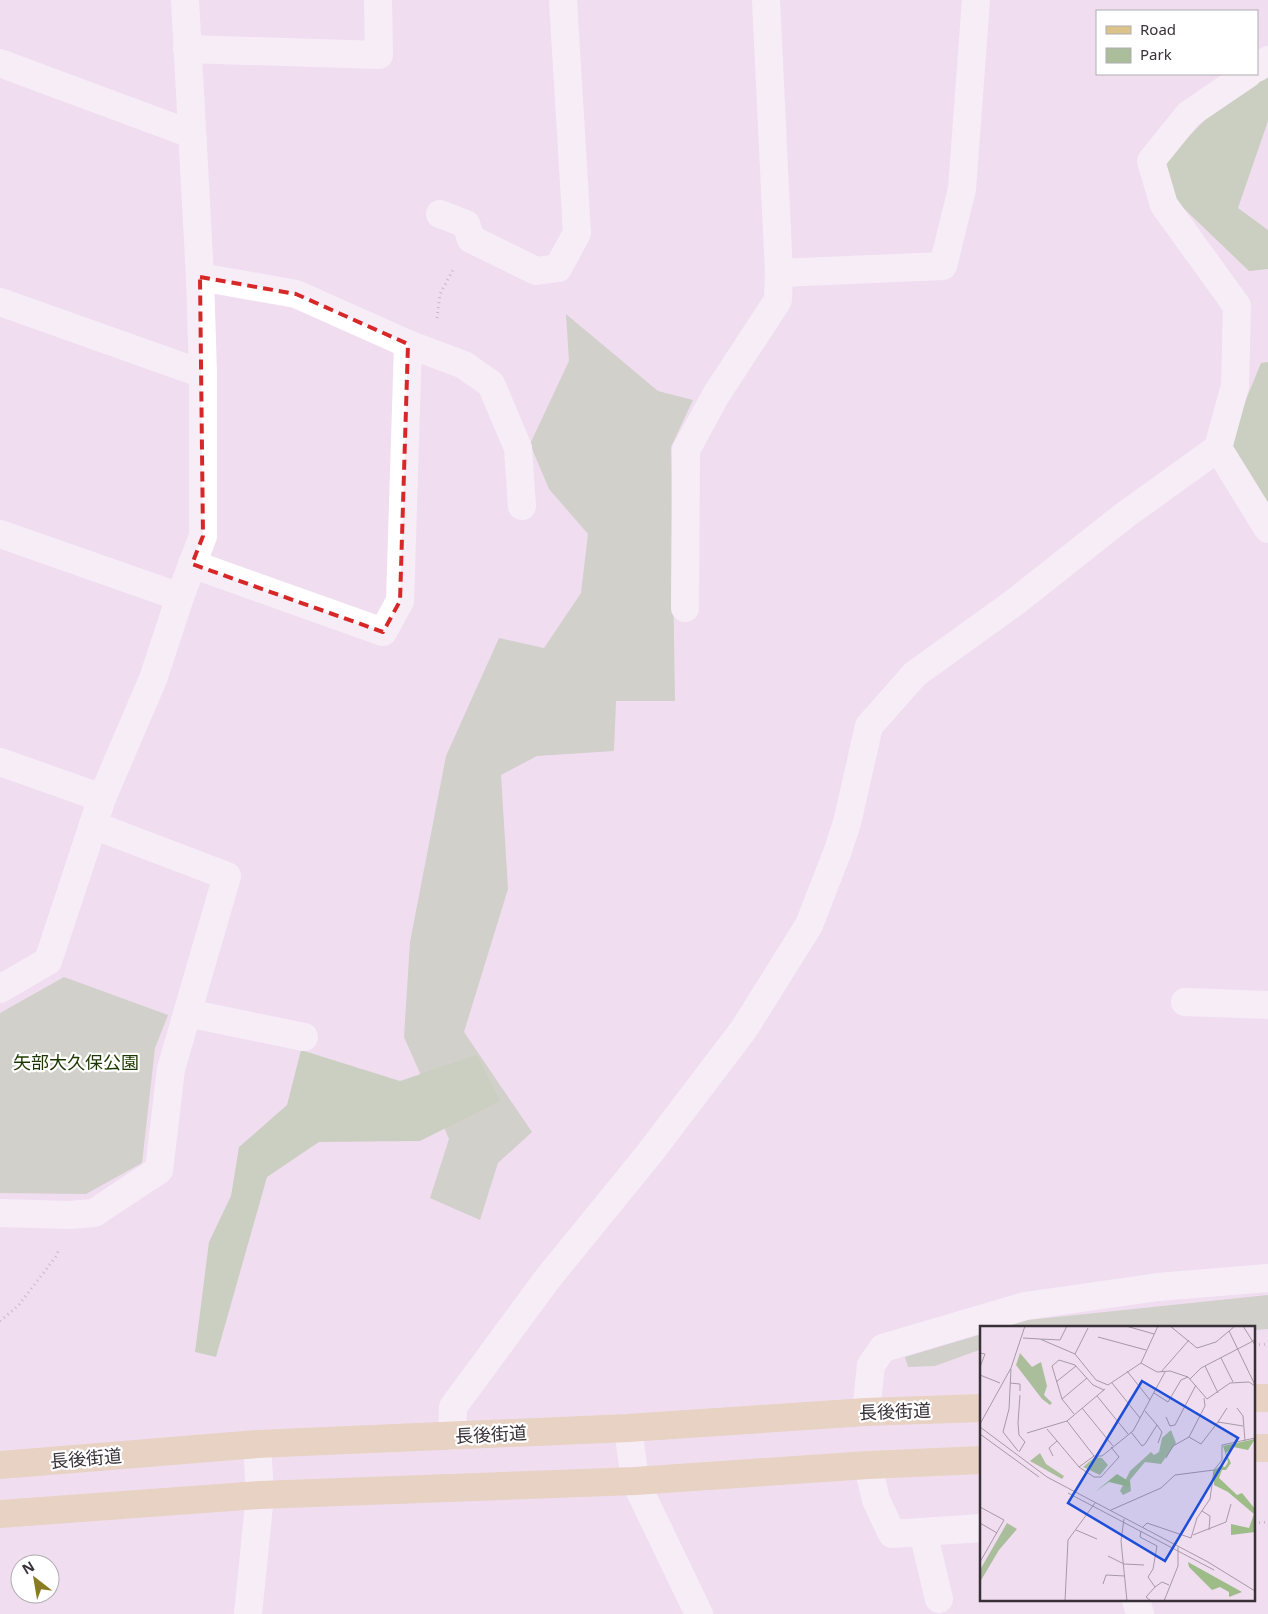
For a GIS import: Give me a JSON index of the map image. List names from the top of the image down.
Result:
{
  "streets": {
    "main road": ["長後街道"]
  },
  "parks": ["矢部大久保公園"],
  "legend": ["Road", "Park"],
  "north": "top left"
}
